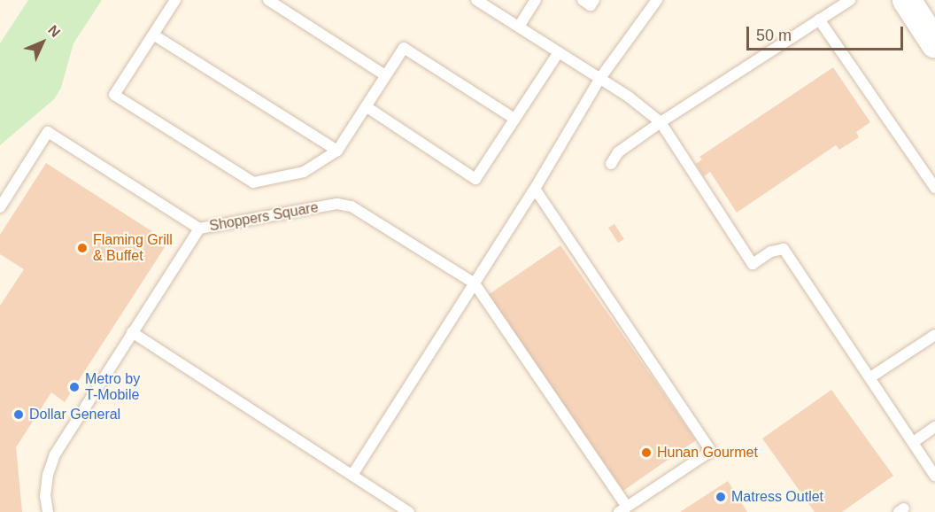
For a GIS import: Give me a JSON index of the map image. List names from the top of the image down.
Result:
{
  "streets": {
    "lane": ["Shoppers Square"]
  },
  "places": [
    "Flaming Grill & Buffet",
    "Metro by T-Mobile",
    "Dollar General",
    "Hunan Gourmet",
    "Matress Outlet"
  ],
  "scale_bar": "50 m",
  "north": "top right"
}
